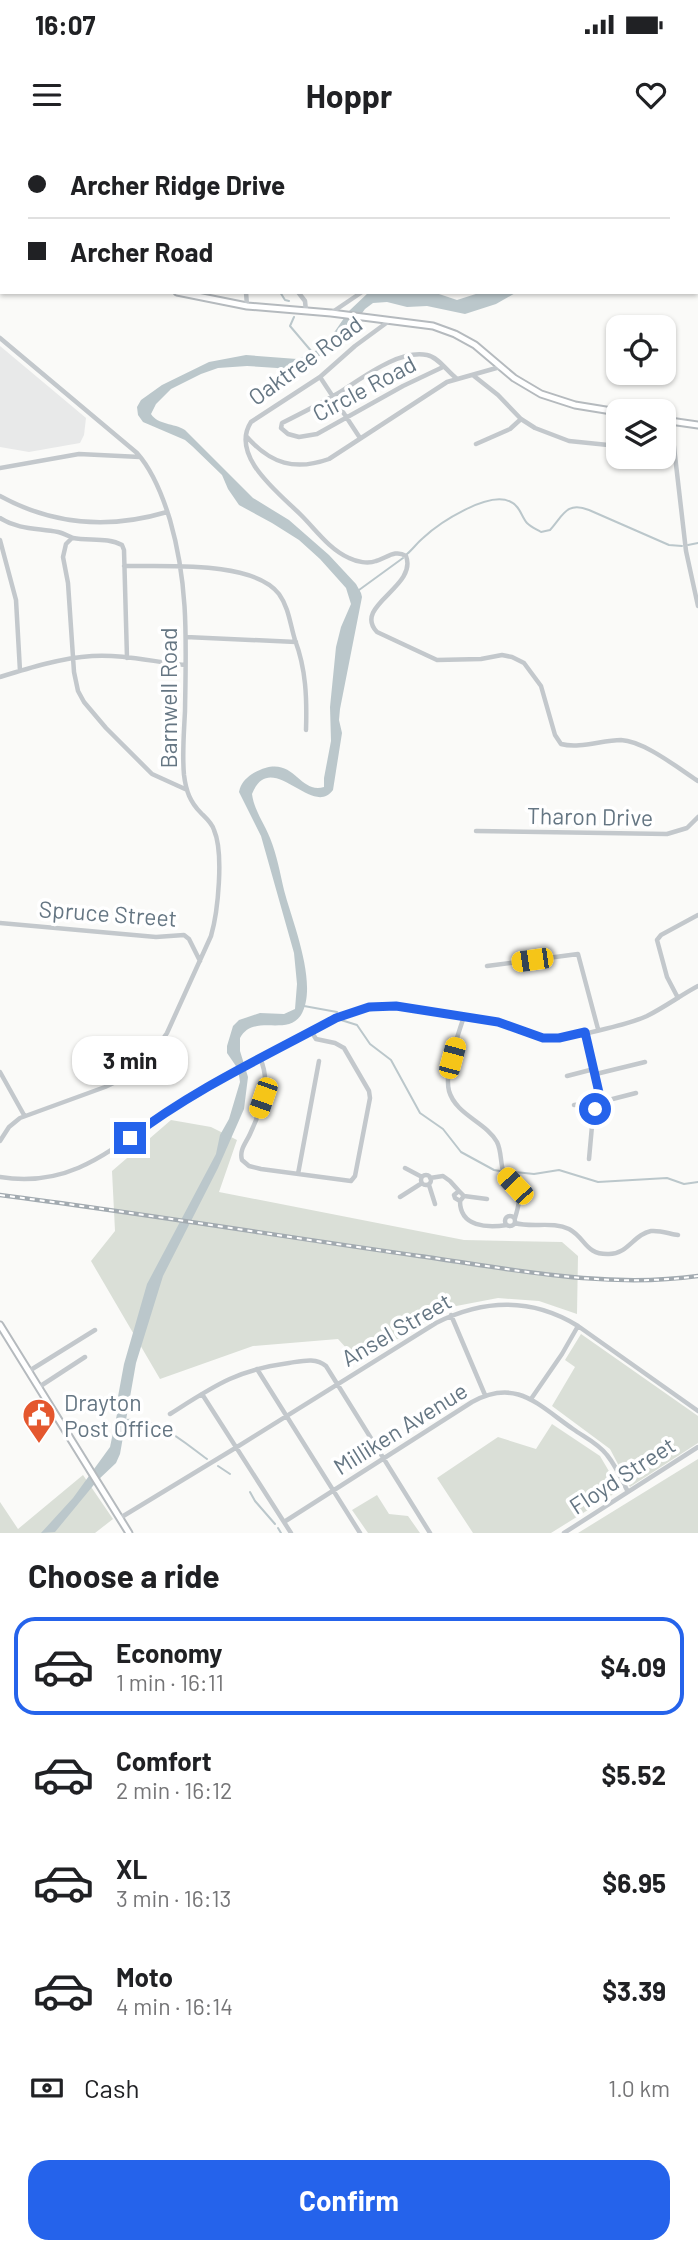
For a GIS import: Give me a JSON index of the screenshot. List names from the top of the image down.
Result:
{
  "streets": {
    "street": [
      "Oaktree Road",
      "Circle Road",
      "Barnwell Road",
      "Tharon Drive",
      "Spruce Street",
      "Ansel Street",
      "Milliken Avenue",
      "Floyd Street"
    ]
  },
  "crossings": [
    ["Barnwell Road", "Spruce Street"],
    ["Milliken Avenue", "Floyd Street"]
  ],
  "places": {
    "public building": ["Drayton Post Office"]
  },
  "page": {
    "status": "16:07",
    "header": "Hoppr",
    "banner": ["Archer Ridge Drive", "Archer Road"],
    "bubble": "3 min",
    "heading": "Choose a ride",
    "list": [
      {
        "name": "Economy",
        "note": "1 min · 16:11",
        "value": "$4.09"
      },
      {
        "name": "Comfort",
        "note": "2 min · 16:12",
        "value": "$5.52"
      },
      {
        "name": "XL",
        "note": "3 min · 16:13",
        "value": "$6.95"
      },
      {
        "name": "Moto",
        "note": "4 min · 16:14",
        "value": "$3.39"
      }
    ],
    "pay": ["Cash", "1.0 km"],
    "buttons": "Confirm"
  }
}
